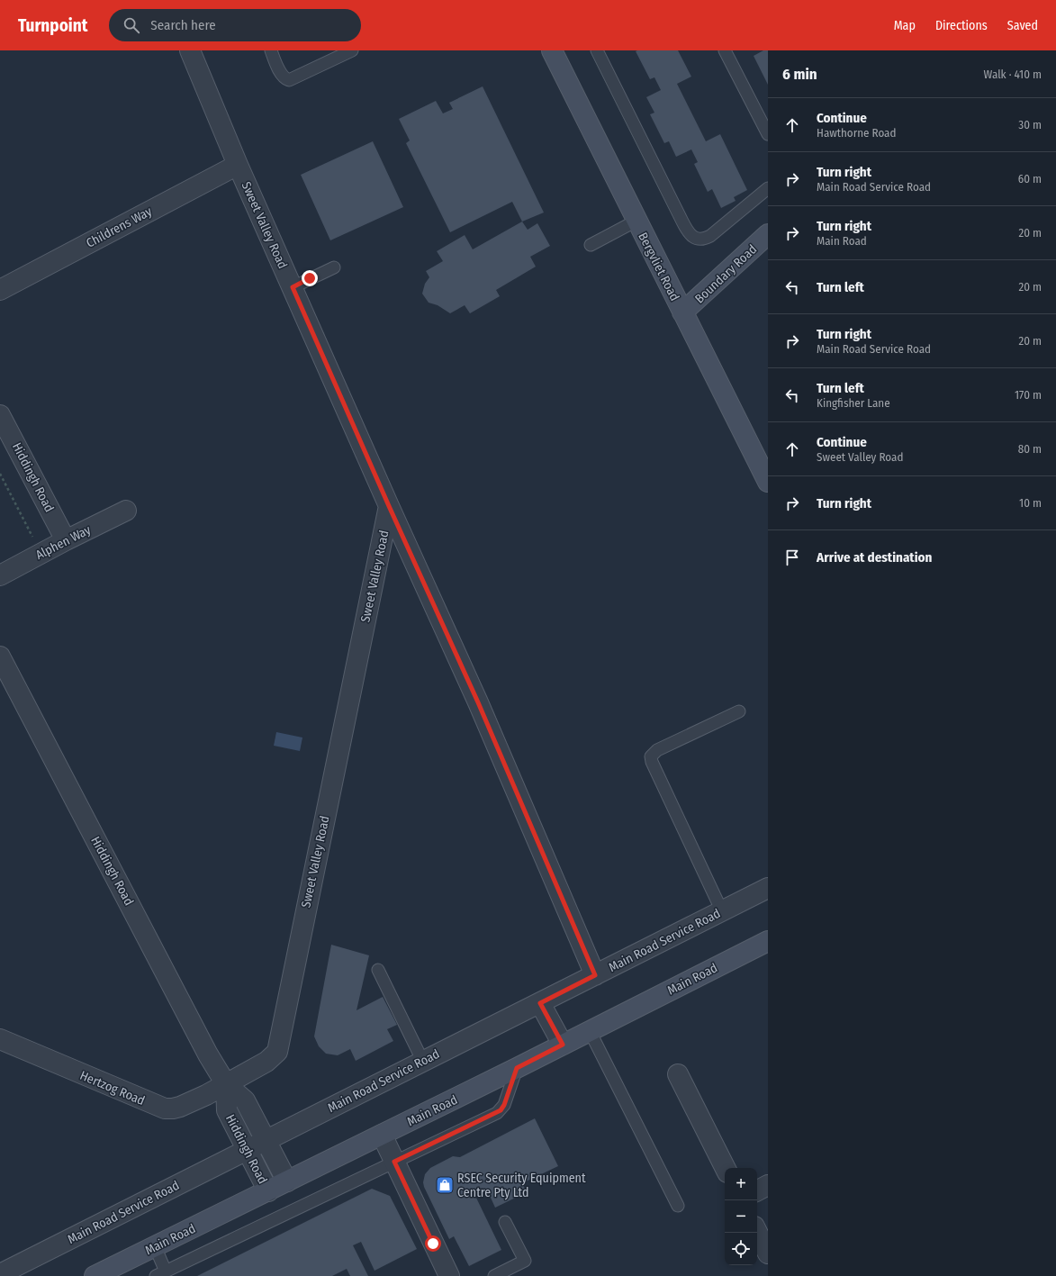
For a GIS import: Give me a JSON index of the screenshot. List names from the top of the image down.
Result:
{
  "streets": {
    "main road": ["Bergvliet Road", "Boundary Road", "Main Road"],
    "street": [
      "Sweet Valley Road",
      "Childrens Way",
      "Hiddingh Road",
      "Alphen Way",
      "Main Road Service Road",
      "Hertzog Road"
    ]
  },
  "crossings": [
    ["Sweet Valley Road", "Childrens Way"],
    ["Sweet Valley Road", "Hiddingh Road"],
    ["Sweet Valley Road", "Hertzog Road"],
    ["Bergvliet Road", "Boundary Road"],
    ["Hiddingh Road", "Alphen Way"],
    ["Hiddingh Road", "Main Road Service Road"],
    ["Hiddingh Road", "Main Road"],
    ["Hiddingh Road", "Hertzog Road"]
  ],
  "places": {
    "shop": ["RSEC Security Equipment Centre Pty Ltd"]
  },
  "page": {
    "header": "Turnpoint",
    "search": "Search here",
    "nav": ["Map", "Directions", "Saved"],
    "heading": ["6 min", "Walk · 410 m"],
    "list": [
      ["Continue", "Hawthorne Road", "30 m"],
      ["Turn right", "Main Road Service Road", "60 m"],
      ["Turn right", "Main Road", "20 m"],
      ["Turn left", "20 m"],
      ["Turn right", "Main Road Service Road", "20 m"],
      ["Turn left", "Kingfisher Lane", "170 m"],
      ["Continue", "Sweet Valley Road", "80 m"],
      ["Turn right", "10 m"],
      "Arrive at destination"
    ],
    "map_buttons": ["+", "−"]
  }
}
